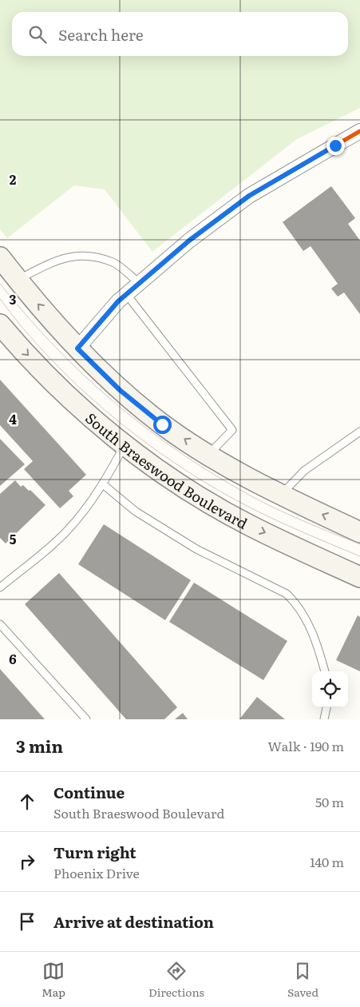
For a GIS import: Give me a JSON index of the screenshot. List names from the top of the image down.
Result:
{
  "streets": {
    "main road": ["South Braeswood Boulevard"]
  },
  "page": {
    "search": "Search here",
    "heading": ["3 min", "Walk · 190 m"],
    "list": [
      ["Continue", "South Braeswood Boulevard", "50 m"],
      ["Turn right", "Phoenix Drive", "140 m"],
      "Arrive at destination"
    ],
    "nav": ["Map", "Directions", "Saved"]
  },
  "grid": {
    "rows": [
      "2",
      "3",
      "4",
      "5",
      "6"
    ]
  }
}
